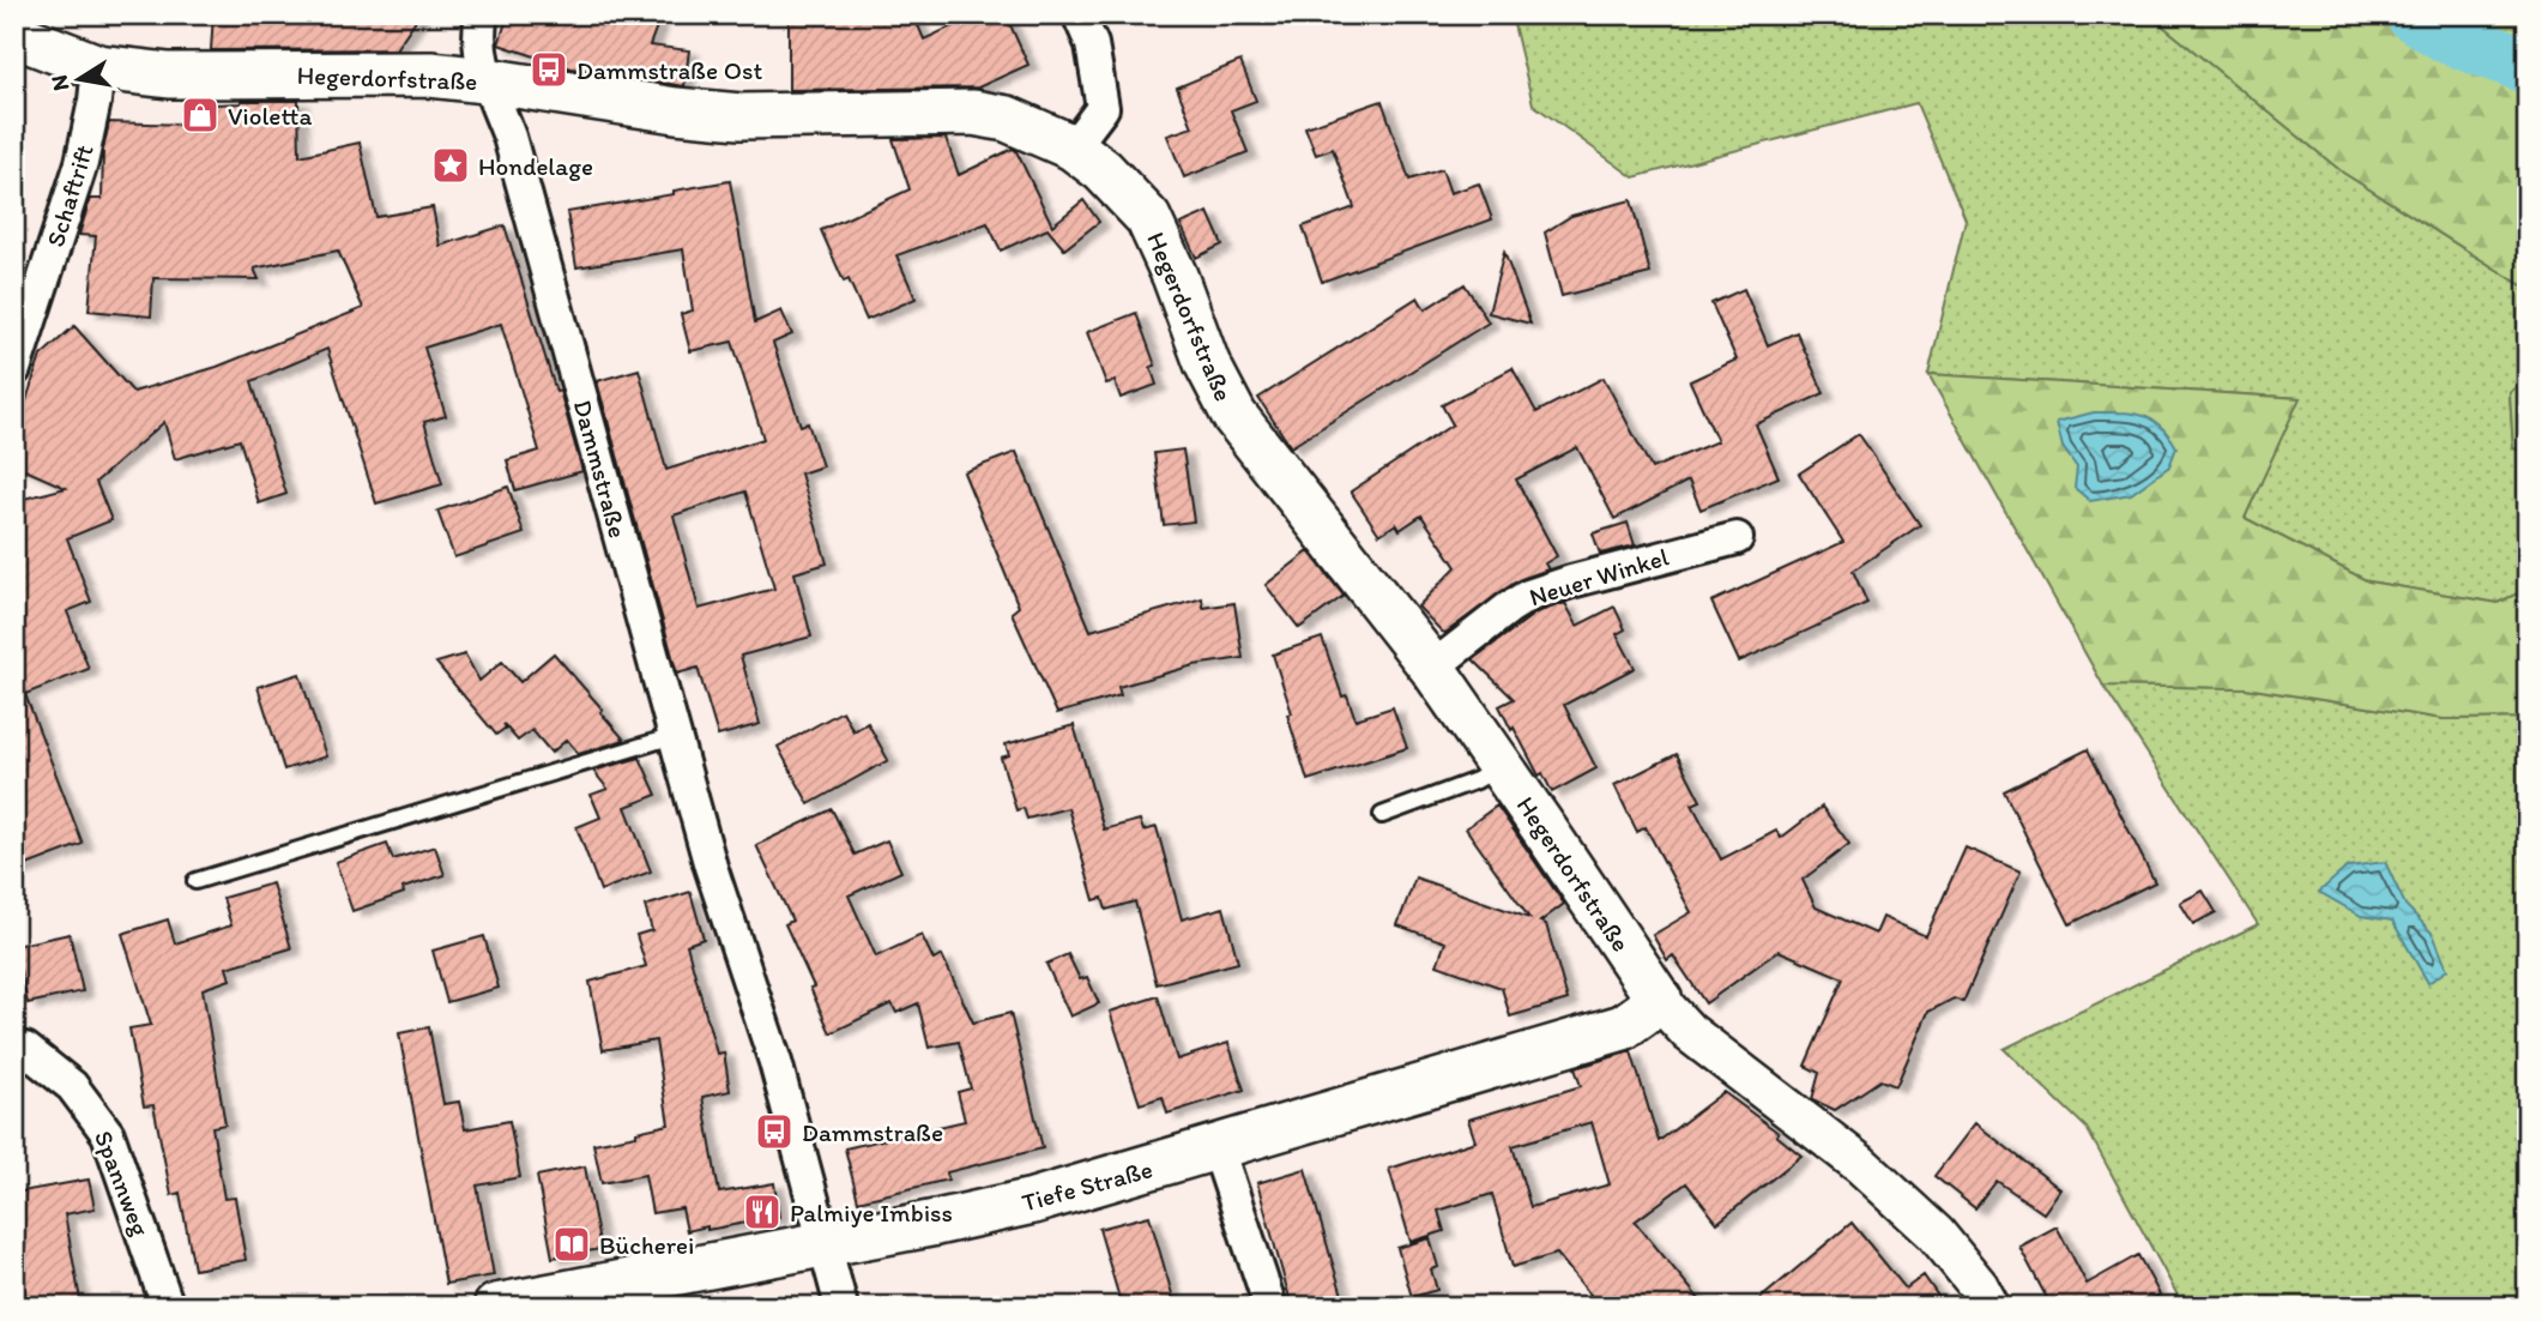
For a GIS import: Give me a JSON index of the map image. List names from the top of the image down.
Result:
{
  "streets": {
    "main road": ["Hegerdorfstraße", "Tiefe Straße"],
    "street": [
      "Schaftrift",
      "Dammstraße",
      "Neuer Winkel",
      "Spannweg"
    ]
  },
  "crossings": [
    ["Hegerdorfstraße", "Schaftrift"],
    ["Hegerdorfstraße", "Dammstraße"],
    ["Hegerdorfstraße", "Neuer Winkel"],
    ["Hegerdorfstraße", "Tiefe Straße"],
    ["Dammstraße", "Tiefe Straße"]
  ],
  "places": {
    "bus stop": ["Dammstraße Ost", "Dammstraße"],
    "shop": ["Violetta"],
    "place": ["Hondelage"],
    "restaurant": ["Palmiye Imbiss"],
    "library": ["Bücherei"]
  },
  "north": "left"
}
